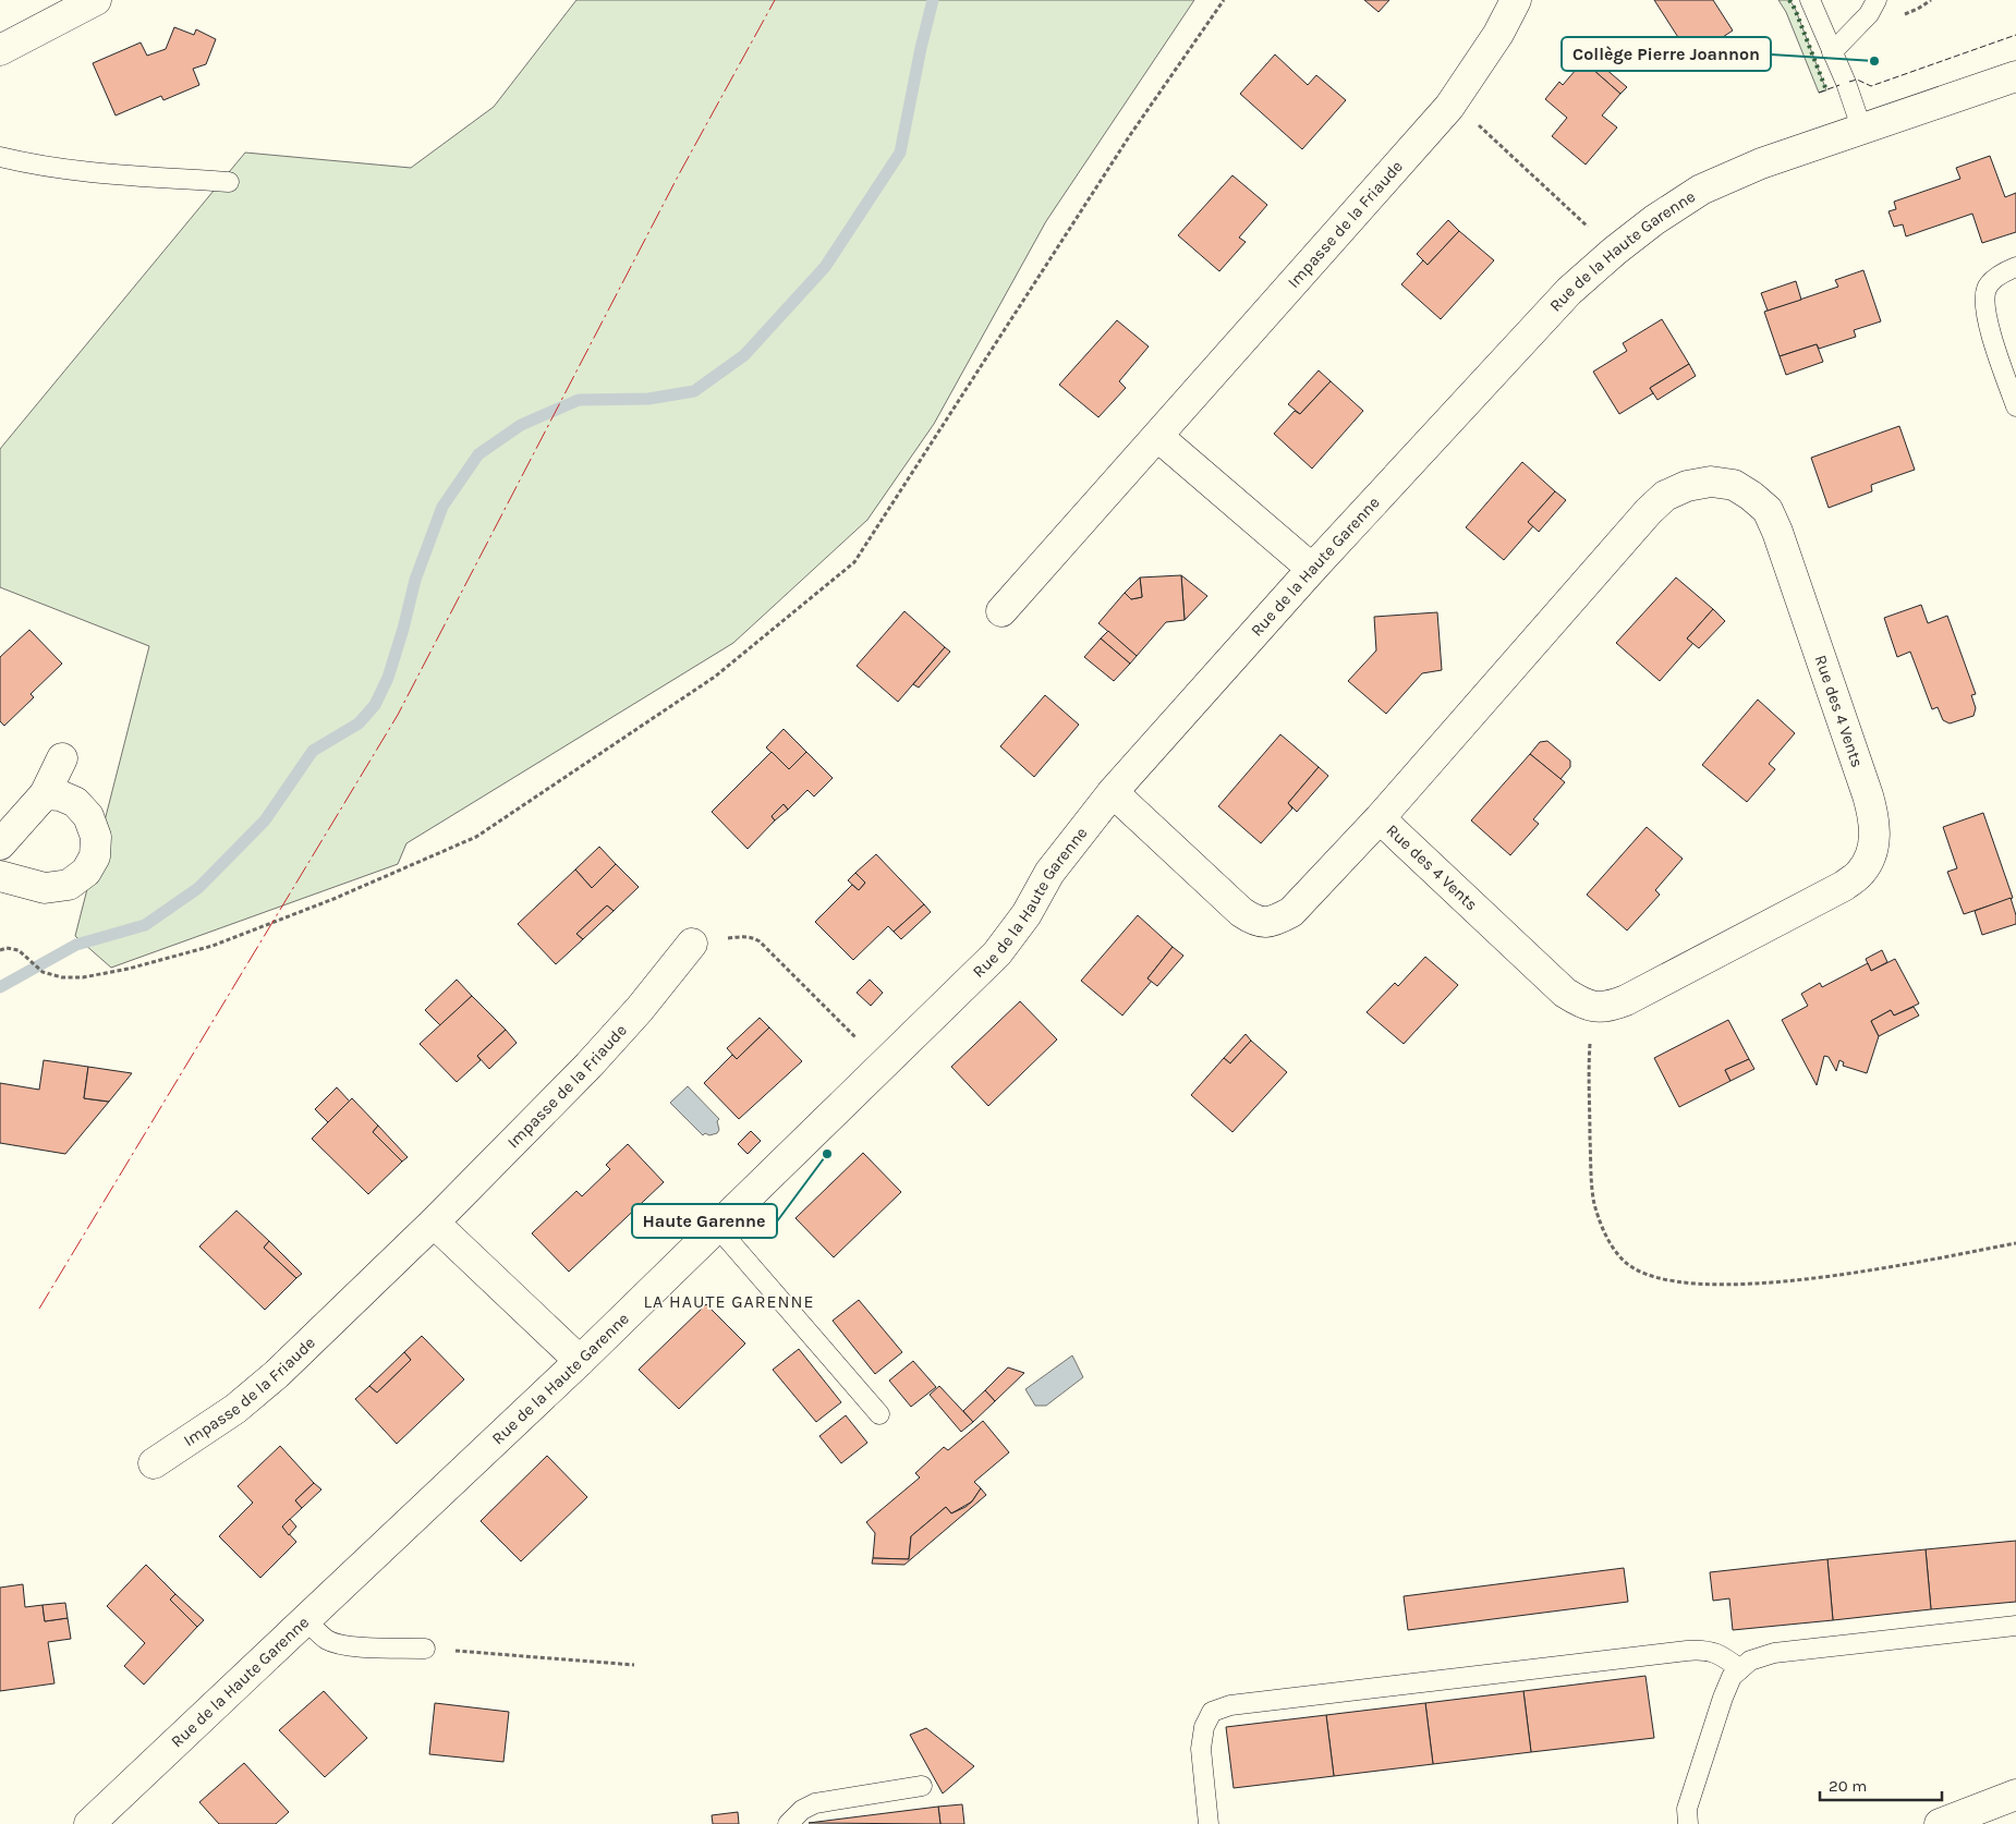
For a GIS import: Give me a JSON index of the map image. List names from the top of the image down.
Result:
{
  "streets": {
    "street": ["Impasse de la Friaude", "Rue de la Haute Garenne", "Rue des 4 Vents"]
  },
  "crossings": [
    ["Rue de la Haute Garenne", "Rue des 4 Vents"]
  ],
  "districts": ["LA HAUTE GARENNE"],
  "places": ["Collège Pierre Joannon", "Haute Garenne"],
  "scale_bar": "20 m"
}
